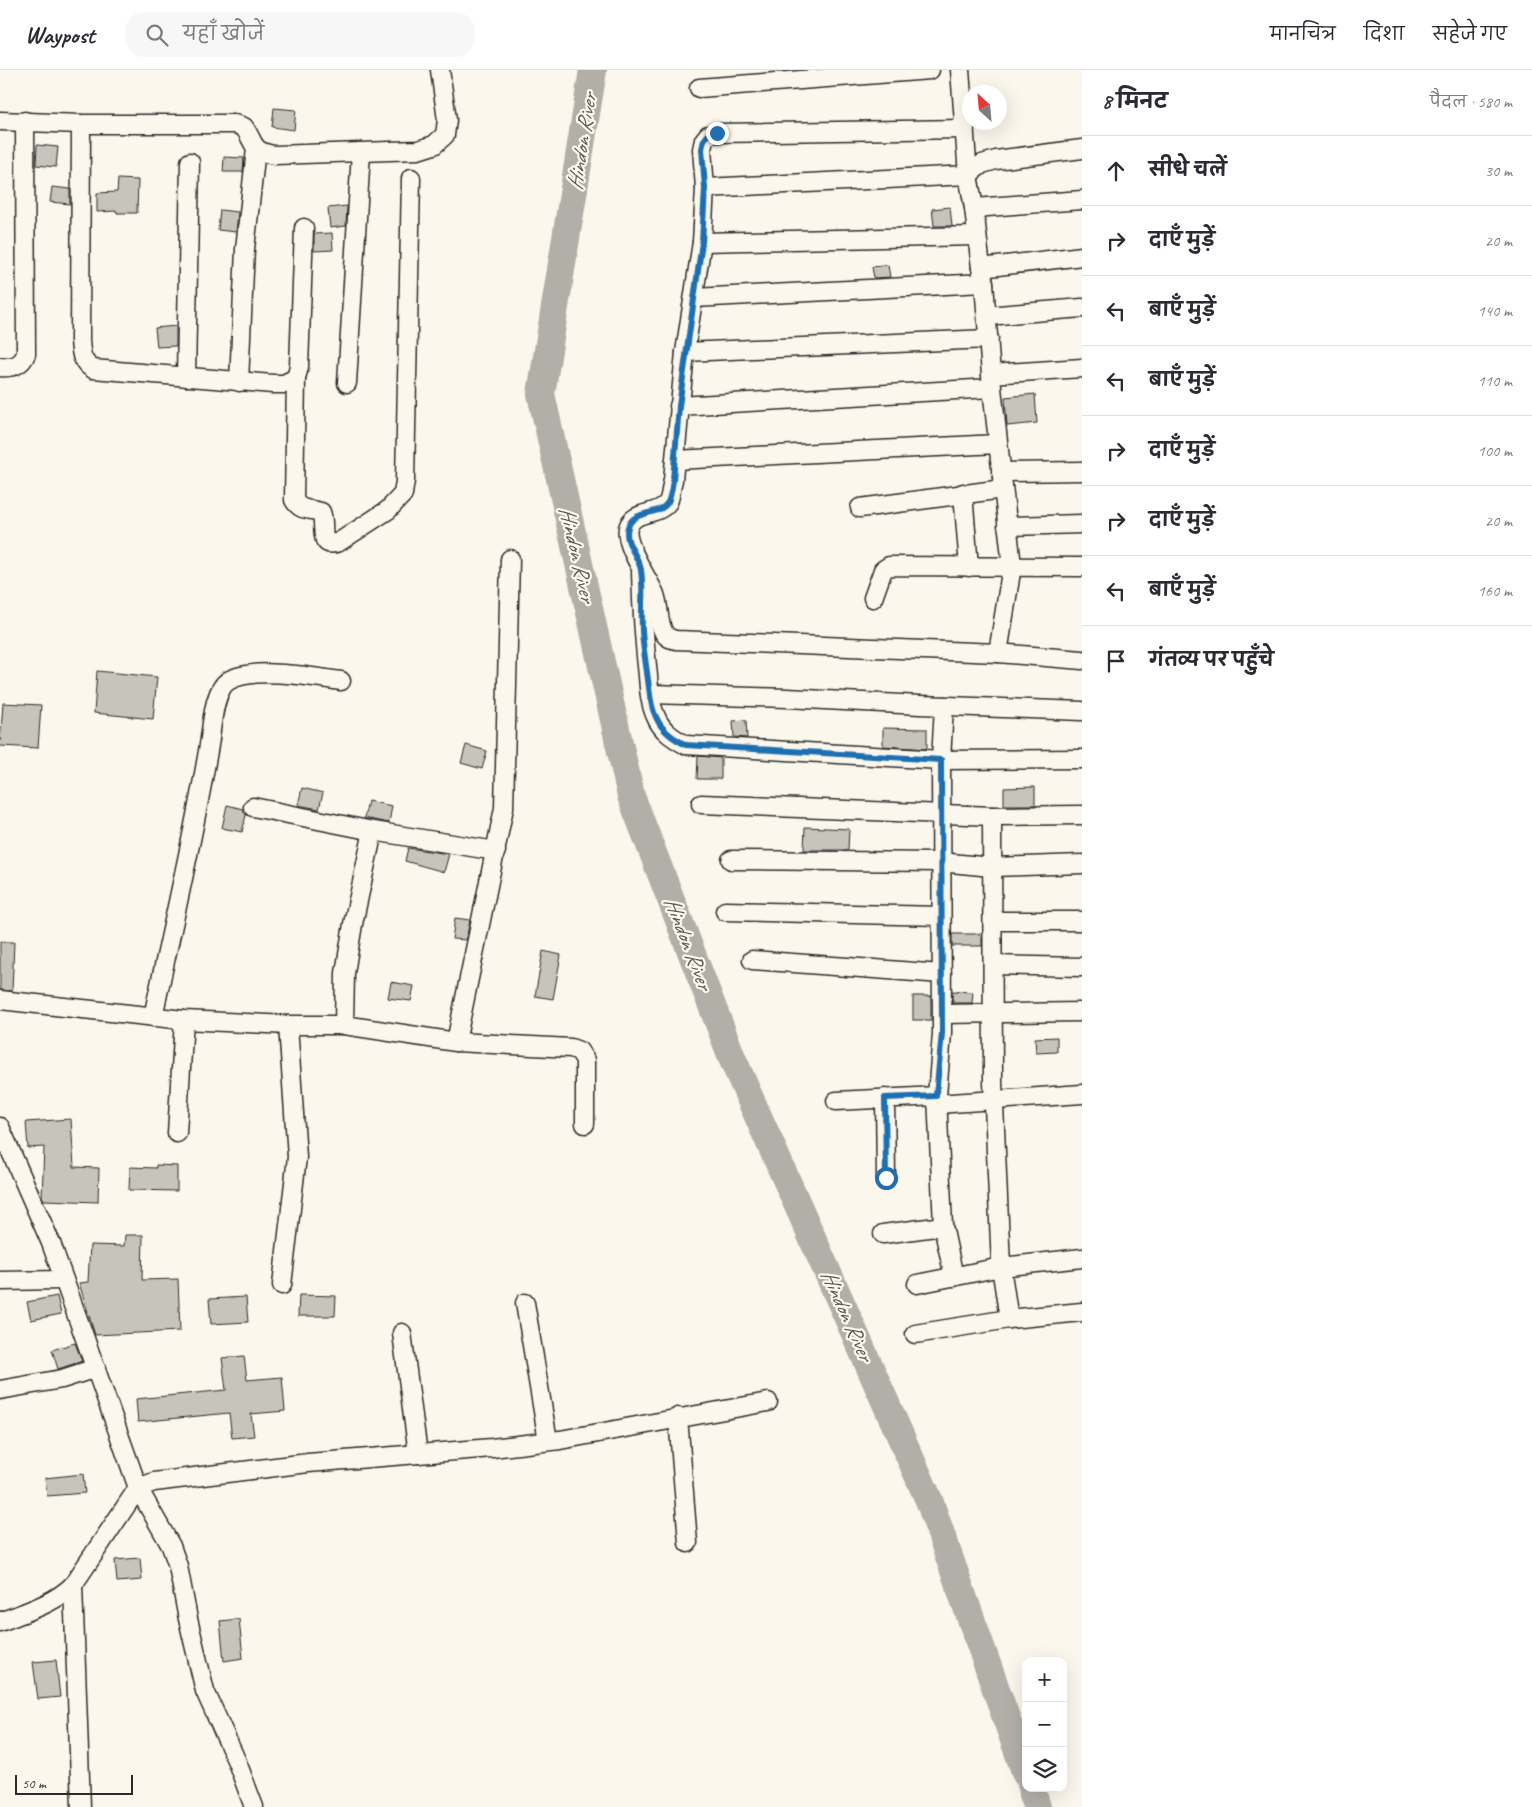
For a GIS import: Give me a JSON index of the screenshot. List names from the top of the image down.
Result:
{
  "water": ["Hindon River"],
  "scale_bar": "50 m",
  "north": "top left",
  "page": {
    "header": "Waypost",
    "search": "यहाँ खोजें",
    "nav": ["मानचित्र", "दिशा", "सहेजे गए"],
    "heading": ["8 मिनट", "पैदल · 580 m"],
    "list": [
      ["सीधे चलें", "30 m"],
      ["दाएँ मुड़ें", "20 m"],
      ["बाएँ मुड़ें", "140 m"],
      ["बाएँ मुड़ें", "110 m"],
      ["दाएँ मुड़ें", "100 m"],
      ["दाएँ मुड़ें", "20 m"],
      ["बाएँ मुड़ें", "160 m"],
      "गंतव्य पर पहुँचे"
    ],
    "map_buttons": ["+", "−"],
    "scale": "50 m"
  }
}
